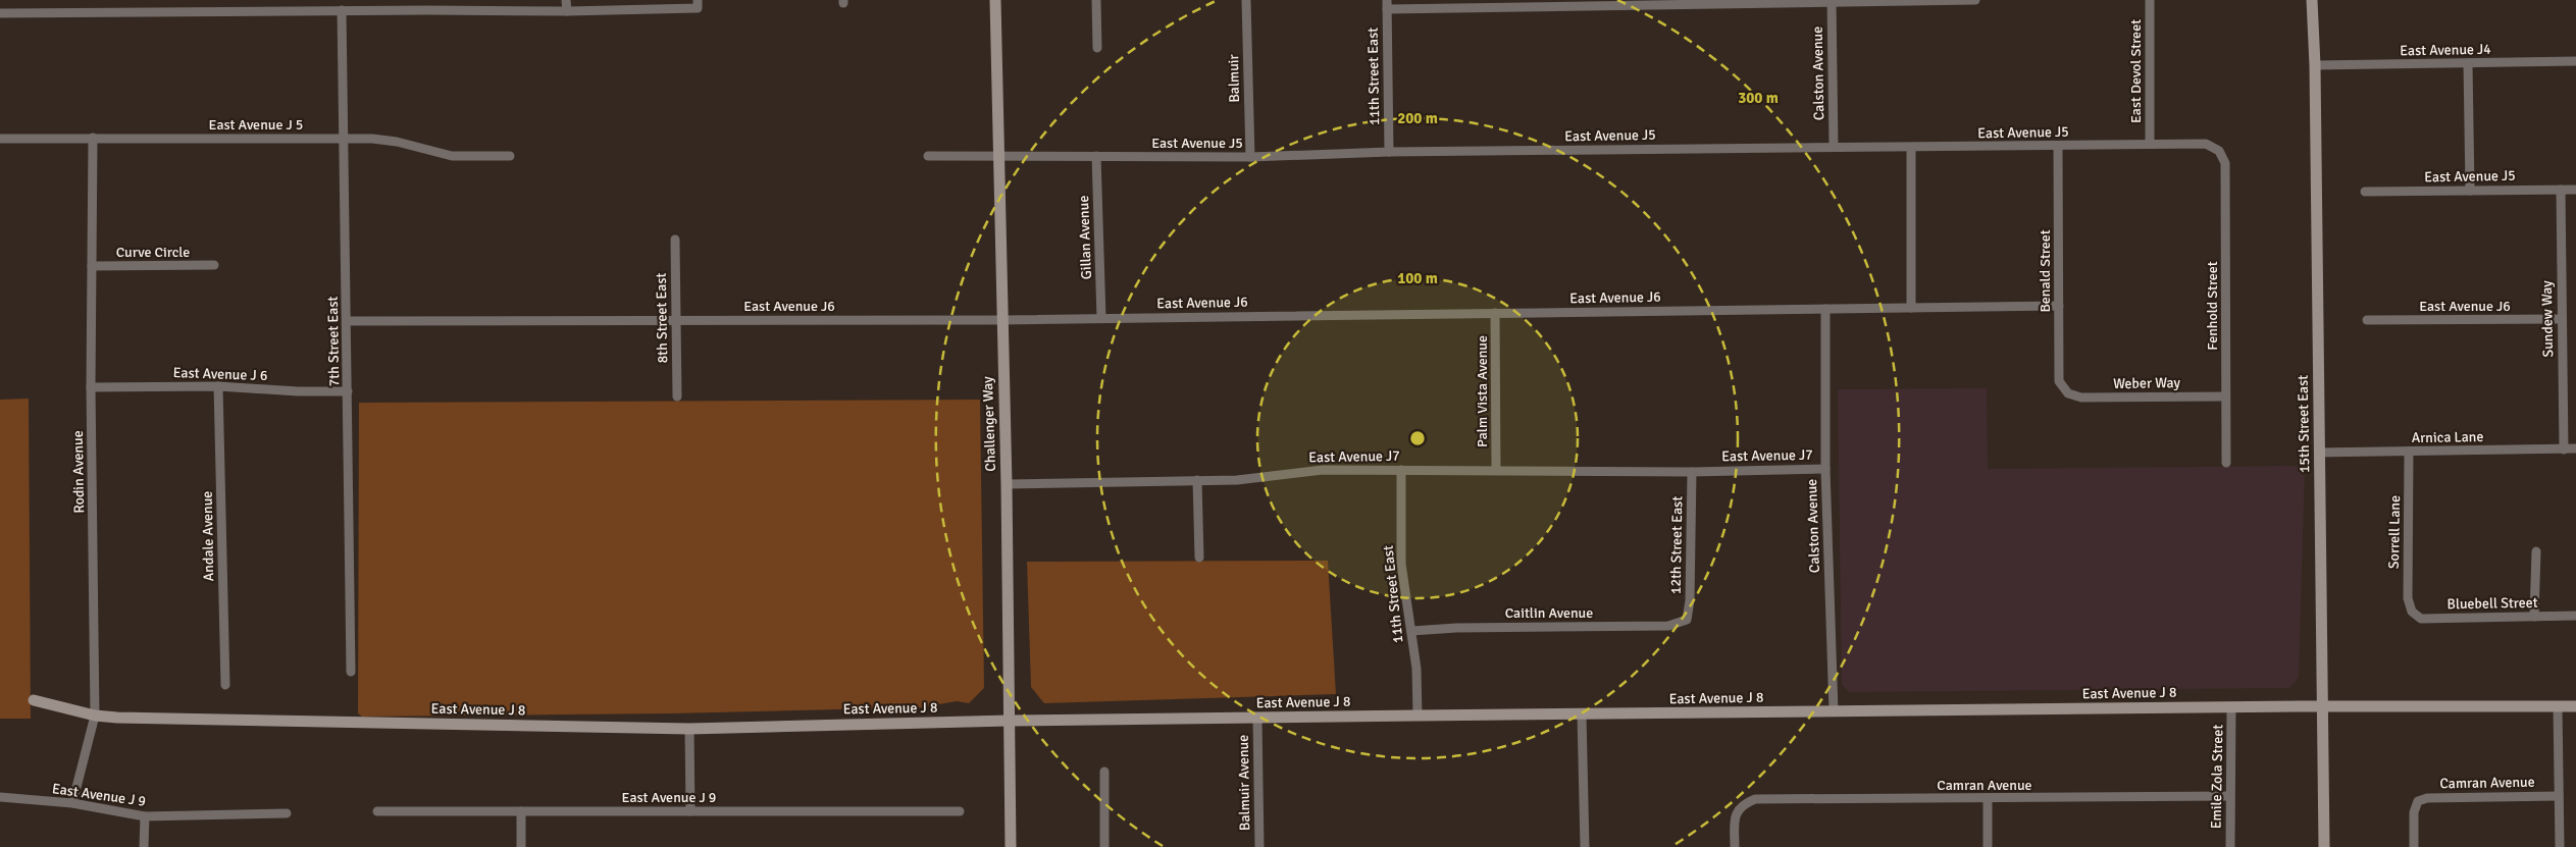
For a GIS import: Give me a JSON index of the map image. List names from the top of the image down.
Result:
{
  "streets": {
    "street": [
      "East Avenue J4",
      "East Devol Street",
      "Calston Avenue",
      "11th Street East",
      "Balmuir",
      "East Avenue J 5",
      "East Avenue J5",
      "Gillan Avenue",
      "Curve Circle",
      "Benald Street",
      "East Avenue J6",
      "Fenhold Street",
      "8th Street East",
      "Sundew Way",
      "7th Street East",
      "East Avenue J 6",
      "Weber Way",
      "Palm Vista Avenue",
      "Challenger Way",
      "15th Street East",
      "Arnica Lane",
      "East Avenue J7",
      "Rodin Avenue",
      "Sorrell Lane",
      "Andale Avenue",
      "12th Street East",
      "Bluebell Street",
      "Caitlin Avenue",
      "East Avenue J 8",
      "Emile Zola Street",
      "Balmuir Avenue",
      "Camran Avenue",
      "East Avenue J 9"
    ]
  },
  "crossings": [
    ["East Avenue J4", "15th Street East"],
    ["East Devol Street", "East Avenue J5"],
    ["Calston Avenue", "East Avenue J5"],
    ["Calston Avenue", "East Avenue J6"],
    ["Calston Avenue", "East Avenue J7"],
    ["Calston Avenue", "East Avenue J 8"],
    ["11th Street East", "East Avenue J5"],
    ["11th Street East", "East Avenue J7"],
    ["11th Street East", "Caitlin Avenue"],
    ["11th Street East", "East Avenue J 8"],
    ["Balmuir", "East Avenue J5"],
    ["East Avenue J 5", "7th Street East"],
    ["East Avenue J 5", "Rodin Avenue"],
    ["East Avenue J5", "Gillan Avenue"],
    ["East Avenue J5", "Benald Street"],
    ["East Avenue J5", "Fenhold Street"],
    ["East Avenue J5", "Sundew Way"],
    ["East Avenue J5", "Challenger Way"],
    ["Gillan Avenue", "East Avenue J6"],
    ["Curve Circle", "Rodin Avenue"],
    ["Benald Street", "East Avenue J6"],
    ["Benald Street", "Weber Way"],
    ["East Avenue J6", "8th Street East"],
    ["East Avenue J6", "Sundew Way"],
    ["East Avenue J6", "7th Street East"],
    ["East Avenue J6", "Palm Vista Avenue"],
    ["East Avenue J6", "Challenger Way"],
    ["Fenhold Street", "Weber Way"],
    ["Sundew Way", "Arnica Lane"],
    ["7th Street East", "East Avenue J 6"],
    ["East Avenue J 6", "Rodin Avenue"],
    ["East Avenue J 6", "Andale Avenue"],
    ["Palm Vista Avenue", "East Avenue J7"],
    ["Challenger Way", "East Avenue J7"],
    ["Challenger Way", "East Avenue J 8"],
    ["15th Street East", "Arnica Lane"],
    ["15th Street East", "East Avenue J 8"],
    ["Arnica Lane", "Sorrell Lane"],
    ["East Avenue J7", "12th Street East"],
    ["Rodin Avenue", "East Avenue J 8"],
    ["Rodin Avenue", "East Avenue J 9"],
    ["Sorrell Lane", "Bluebell Street"],
    ["12th Street East", "Caitlin Avenue"],
    ["East Avenue J 8", "Emile Zola Street"],
    ["East Avenue J 8", "Balmuir Avenue"],
    ["Emile Zola Street", "Camran Avenue"]
  ],
  "rings": ["300 m", "200 m", "100 m"]
}
